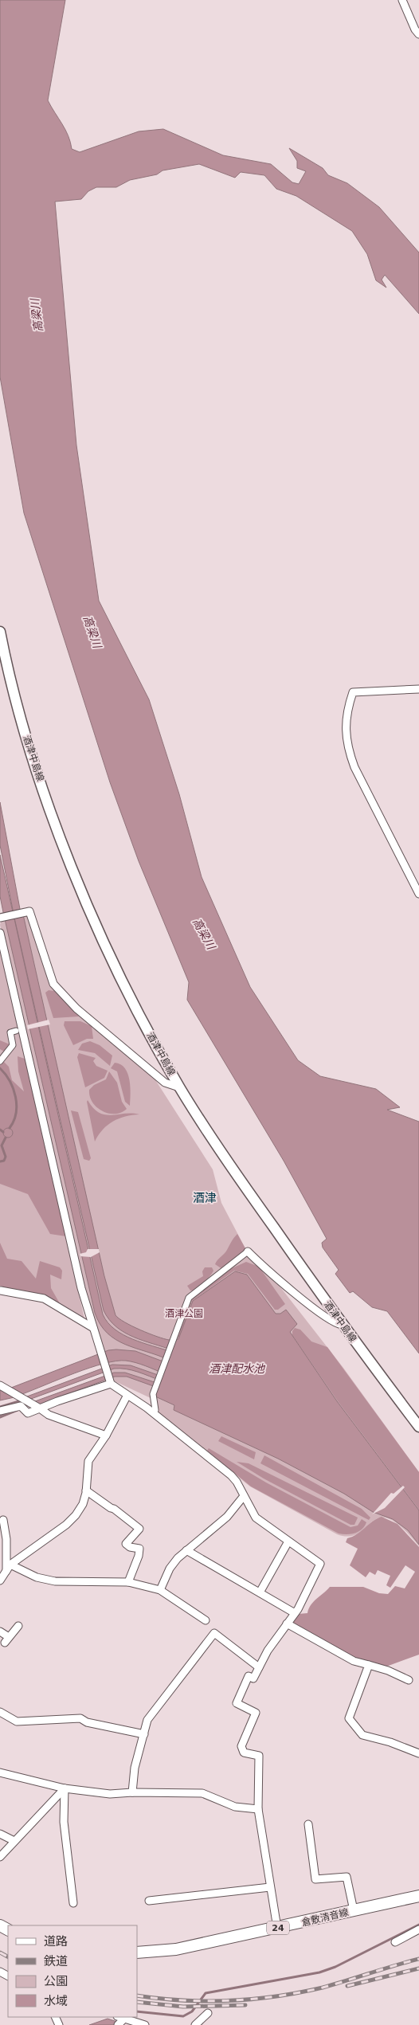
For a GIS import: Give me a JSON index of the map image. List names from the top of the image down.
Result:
{
  "streets": {
    "main road": ["酒津中島線", "倉敷清音線", "24"]
  },
  "districts": ["酒津"],
  "water": ["高梁川", "酒津配水池"],
  "parks": ["酒津公園"],
  "legend": [
    "道路",
    "鉄道",
    "公園",
    "水域"
  ]
}
